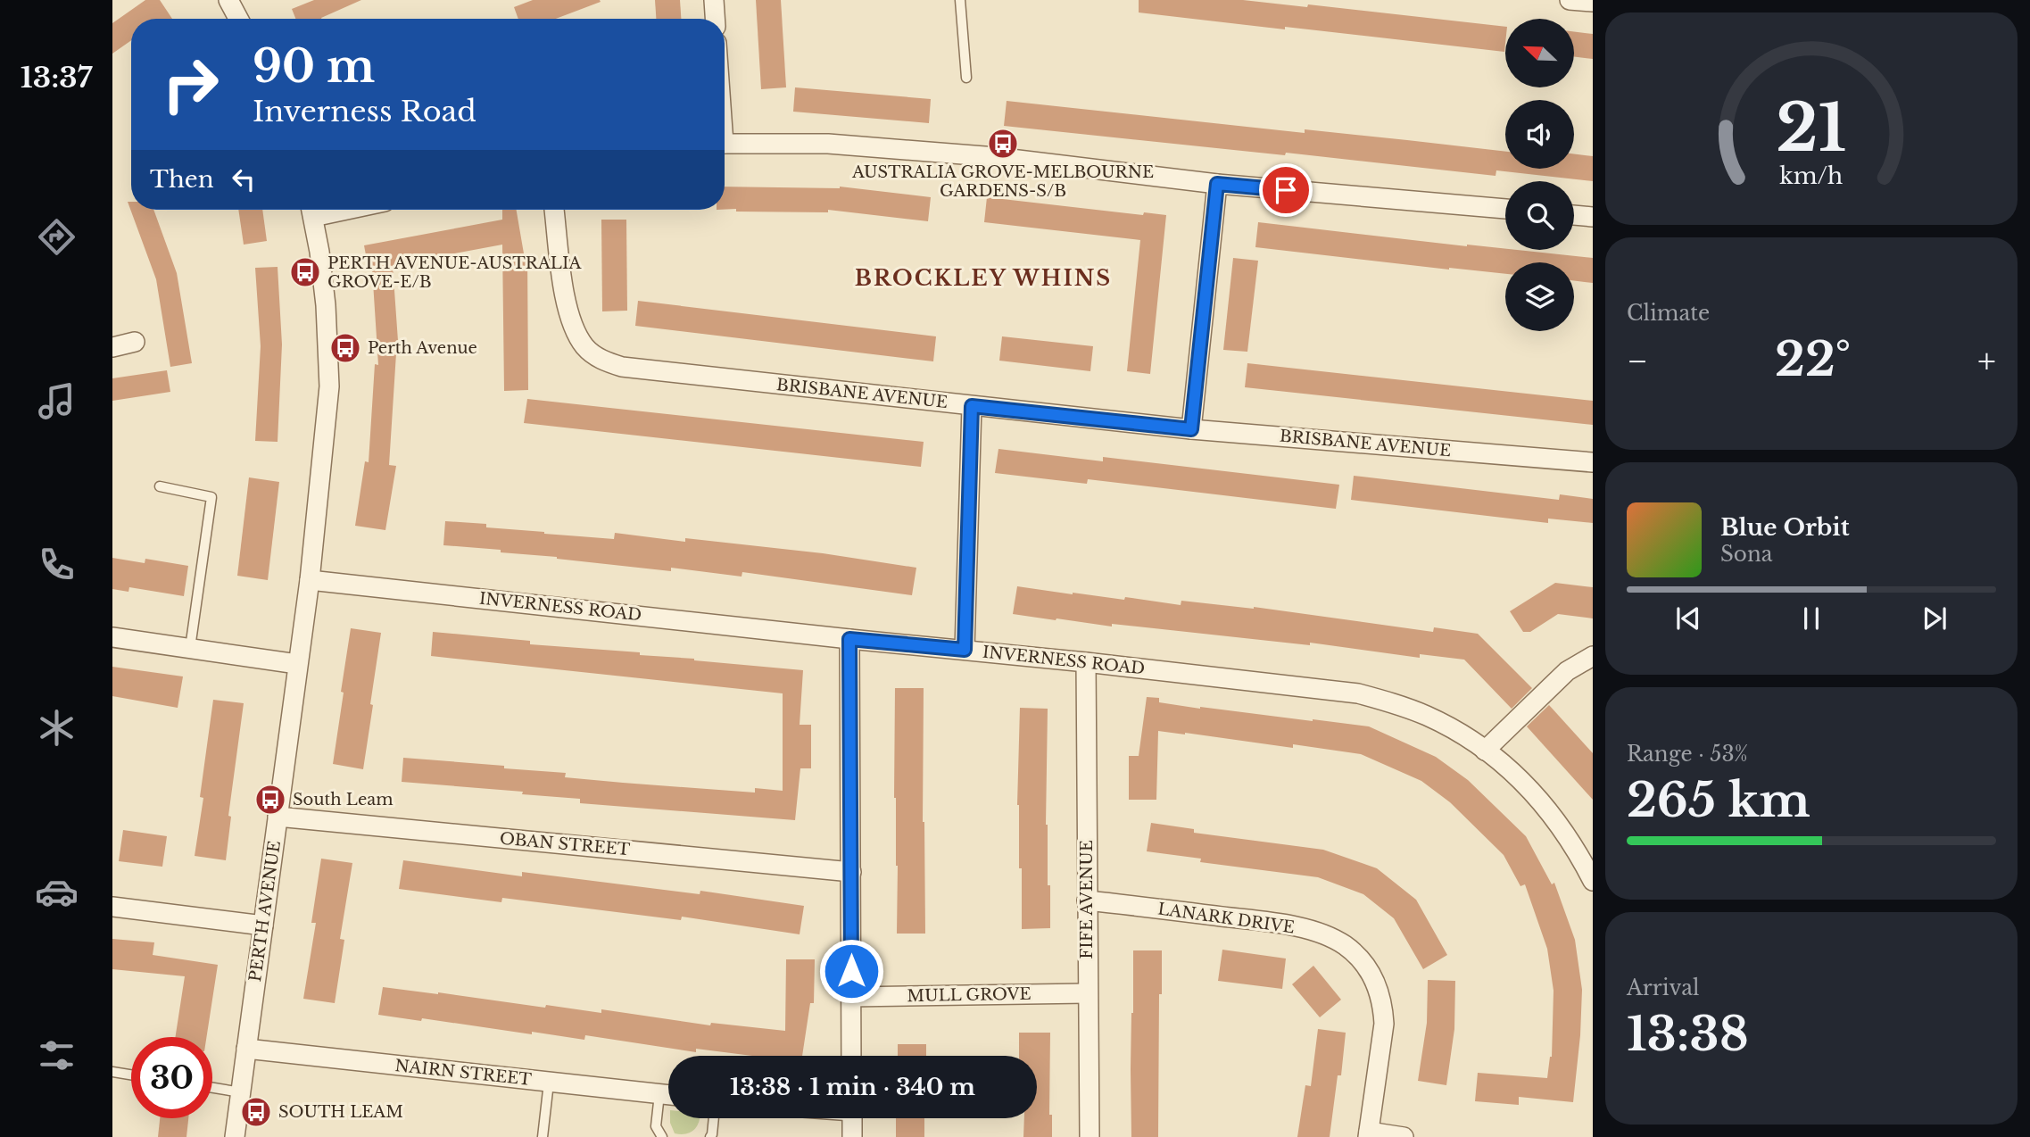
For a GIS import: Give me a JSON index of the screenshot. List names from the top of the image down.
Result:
{
  "streets": {
    "street": [
      "BRISBANE AVENUE",
      "INVERNESS ROAD",
      "OBAN STREET",
      "FIFE AVENUE",
      "PERTH AVENUE",
      "LANARK DRIVE",
      "MULL GROVE",
      "NAIRN STREET"
    ]
  },
  "crossings": [
    ["INVERNESS ROAD", "FIFE AVENUE"],
    ["INVERNESS ROAD", "PERTH AVENUE"],
    ["OBAN STREET", "PERTH AVENUE"],
    ["FIFE AVENUE", "LANARK DRIVE"],
    ["FIFE AVENUE", "MULL GROVE"],
    ["PERTH AVENUE", "NAIRN STREET"]
  ],
  "districts": ["BROCKLEY WHINS"],
  "places": {
    "bus stop": [
      "AUSTRALIA GROVE-MELBOURNE GARDENS-S/B",
      "PERTH AVENUE-AUSTRALIA GROVE-E/B",
      "Perth Avenue",
      "South Leam",
      "SOUTH LEAM"
    ]
  },
  "north": "top left",
  "page": {
    "tabs": "13:37",
    "turn": ["90 m", "Inverness Road"],
    "then": "Then",
    "tile": [
      "Climate",
      ["Range · 53%", "265 km"],
      ["Arrival", "13:38"]
    ],
    "heat": ["−", "22°", "+"],
    "song": ["Blue Orbit", "Sona"],
    "limit": "30",
    "trip": "13:38 · 1 min · 340 m",
    "gauge": ["21", "km/h"]
  }
}
